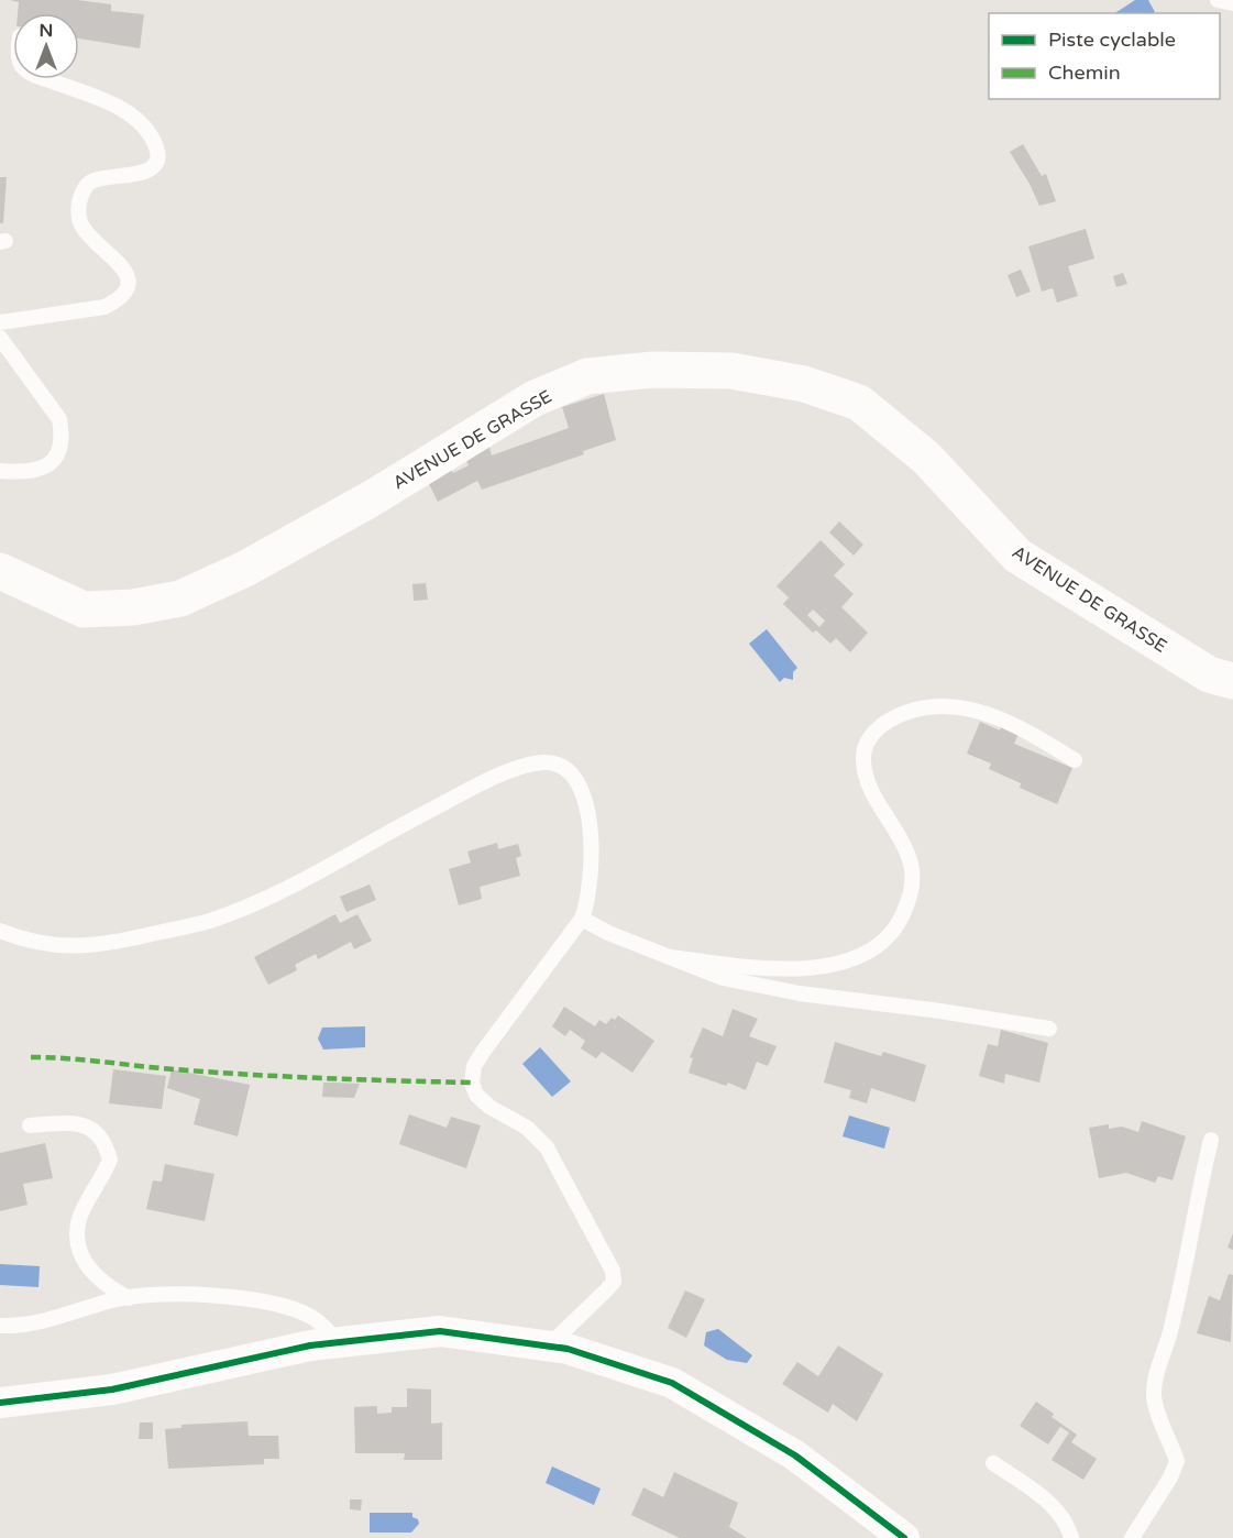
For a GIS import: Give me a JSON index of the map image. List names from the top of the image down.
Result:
{
  "streets": {
    "main road": ["AVENUE DE GRASSE"]
  },
  "legend": ["Piste cyclable", "Chemin"],
  "north": "top"
}
